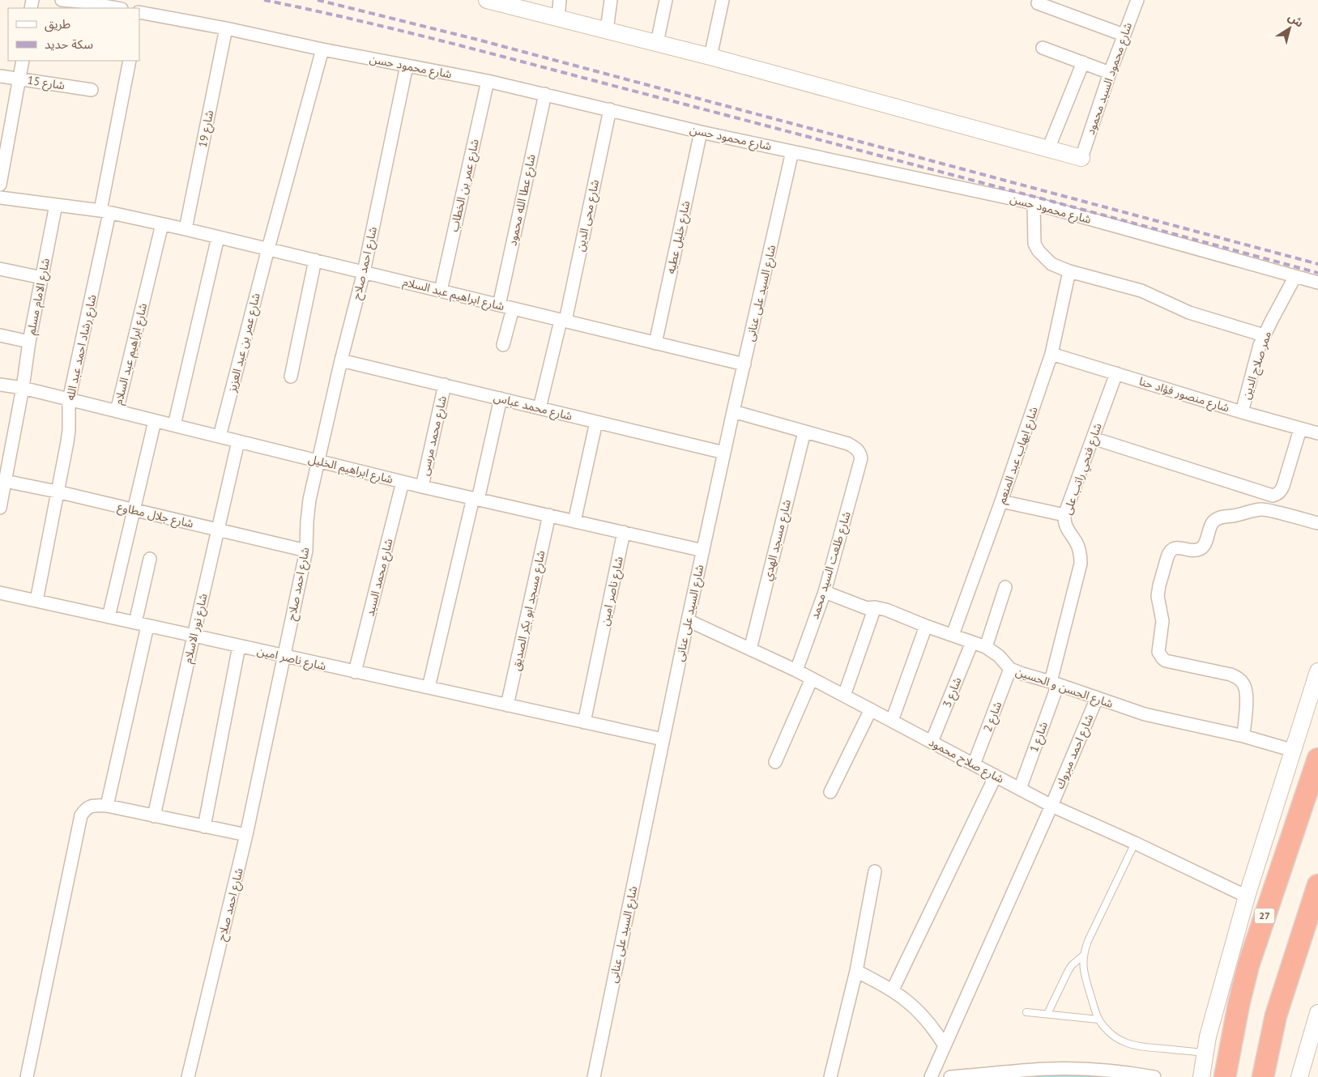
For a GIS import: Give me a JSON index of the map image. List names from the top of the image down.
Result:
{
  "streets": {
    "highway": ["27"],
    "street": [
      "شارع محمود حسن",
      "شارع محمود السيد محمود",
      "شارع 15",
      "شارع 19",
      "شارع عمر بن الخطاب",
      "شارع عطا الله محمود",
      "شارع محى الدين",
      "شارع خليل عطيه",
      "شارع احمد صلاح",
      "شارع السيد على عنانى",
      "شارع ابراهيم عبد السلام",
      "شارع الامام مسلم",
      "شارع عمر بن عبد العزيز",
      "شارع رشاد احمد عبد الله",
      "ممر صلاح الدين",
      "شارع منصور فؤاد حنا",
      "شارع محمد عباس",
      "شارع محمد مرسى",
      "شارع ايهاب عبد المنعم",
      "شارع ابراهيم الخليل",
      "شارع فتحي راتب على",
      "شارع جلال مطاوع",
      "شارع مسجد الهدي",
      "شارع طلعت السيد محمد",
      "شارع محمد السيد",
      "شارع ناصر امين",
      "شارع مسجد ابو بكر الصديق",
      "شارع نور الاسلام",
      "شارع الحسن و الحسين",
      "شارع 3",
      "شارع 2",
      "شارع 1",
      "شارع احمد مبروك",
      "شارع صلاح محمود"
    ]
  },
  "crossings": [
    ["شارع محمود حسن", "شارع 19"],
    ["شارع محمود حسن", "شارع عمر بن الخطاب"],
    ["شارع محمود حسن", "شارع عطا الله محمود"],
    ["شارع محمود حسن", "شارع محى الدين"],
    ["شارع محمود حسن", "شارع خليل عطيه"],
    ["شارع محمود حسن", "شارع احمد صلاح"],
    ["شارع محمود حسن", "شارع السيد على عنانى"],
    ["شارع محمود حسن", "شارع عمر بن عبد العزيز"],
    ["شارع محمود حسن", "ممر صلاح الدين"],
    ["شارع 19", "شارع ابراهيم عبد السلام"],
    ["شارع عمر بن الخطاب", "شارع ابراهيم عبد السلام"],
    ["شارع عطا الله محمود", "شارع ابراهيم عبد السلام"],
    ["شارع محى الدين", "شارع ابراهيم عبد السلام"],
    ["شارع محى الدين", "شارع محمد عباس"],
    ["شارع خليل عطيه", "شارع ابراهيم عبد السلام"],
    ["شارع احمد صلاح", "شارع ابراهيم عبد السلام"],
    ["شارع احمد صلاح", "شارع محمد عباس"],
    ["شارع احمد صلاح", "شارع ابراهيم الخليل"],
    ["شارع احمد صلاح", "شارع جلال مطاوع"],
    ["شارع احمد صلاح", "شارع ناصر امين"],
    ["شارع السيد على عنانى", "شارع ابراهيم عبد السلام"],
    ["شارع السيد على عنانى", "شارع محمد عباس"],
    ["شارع السيد على عنانى", "شارع ابراهيم الخليل"],
    ["شارع السيد على عنانى", "شارع ناصر امين"],
    ["شارع السيد على عنانى", "شارع صلاح محمود"],
    ["شارع ابراهيم عبد السلام", "شارع الامام مسلم"],
    ["شارع ابراهيم عبد السلام", "شارع عمر بن عبد العزيز"],
    ["شارع ابراهيم عبد السلام", "شارع رشاد احمد عبد الله"],
    ["شارع ابراهيم عبد السلام", "شارع ابراهيم الخليل"],
    ["شارع الامام مسلم", "شارع ابراهيم الخليل"],
    ["شارع الامام مسلم", "شارع جلال مطاوع"],
    ["شارع عمر بن عبد العزيز", "شارع ابراهيم الخليل"],
    ["شارع رشاد احمد عبد الله", "شارع ابراهيم الخليل"],
    ["شارع رشاد احمد عبد الله", "شارع جلال مطاوع"],
    ["شارع رشاد احمد عبد الله", "شارع ناصر امين"],
    ["ممر صلاح الدين", "شارع منصور فؤاد حنا"],
    ["شارع منصور فؤاد حنا", "شارع ايهاب عبد المنعم"],
    ["شارع منصور فؤاد حنا", "شارع فتحي راتب على"],
    ["شارع محمد عباس", "شارع محمد مرسى"],
    ["شارع محمد مرسى", "شارع ابراهيم الخليل"],
    ["شارع ايهاب عبد المنعم", "شارع الحسن و الحسين"],
    ["شارع ابراهيم الخليل", "شارع محمد السيد"],
    ["شارع ابراهيم الخليل", "شارع ناصر امين"],
    ["شارع ابراهيم الخليل", "شارع مسجد ابو بكر الصديق"],
    ["شارع ابراهيم الخليل", "شارع نور الاسلام"],
    ["شارع فتحي راتب على", "شارع الحسن و الحسين"],
    ["شارع فتحي راتب على", "شارع 1"],
    ["شارع جلال مطاوع", "شارع نور الاسلام"],
    ["شارع مسجد الهدي", "شارع طلعت السيد محمد"],
    ["شارع مسجد الهدي", "شارع صلاح محمود"],
    ["شارع طلعت السيد محمد", "شارع الحسن و الحسين"],
    ["شارع طلعت السيد محمد", "شارع صلاح محمود"],
    ["شارع محمد السيد", "شارع ناصر امين"],
    ["شارع ناصر امين", "شارع مسجد ابو بكر الصديق"],
    ["شارع ناصر امين", "شارع نور الاسلام"],
    ["شارع الحسن و الحسين", "شارع 3"],
    ["شارع الحسن و الحسين", "شارع 2"],
    ["شارع الحسن و الحسين", "شارع 1"],
    ["شارع الحسن و الحسين", "شارع احمد مبروك"],
    ["شارع 3", "شارع صلاح محمود"],
    ["شارع 2", "شارع صلاح محمود"],
    ["شارع 1", "شارع صلاح محمود"],
    ["شارع احمد مبروك", "شارع صلاح محمود"]
  ],
  "legend": ["طريق", "سكة حديد"],
  "north": "top right"
}
